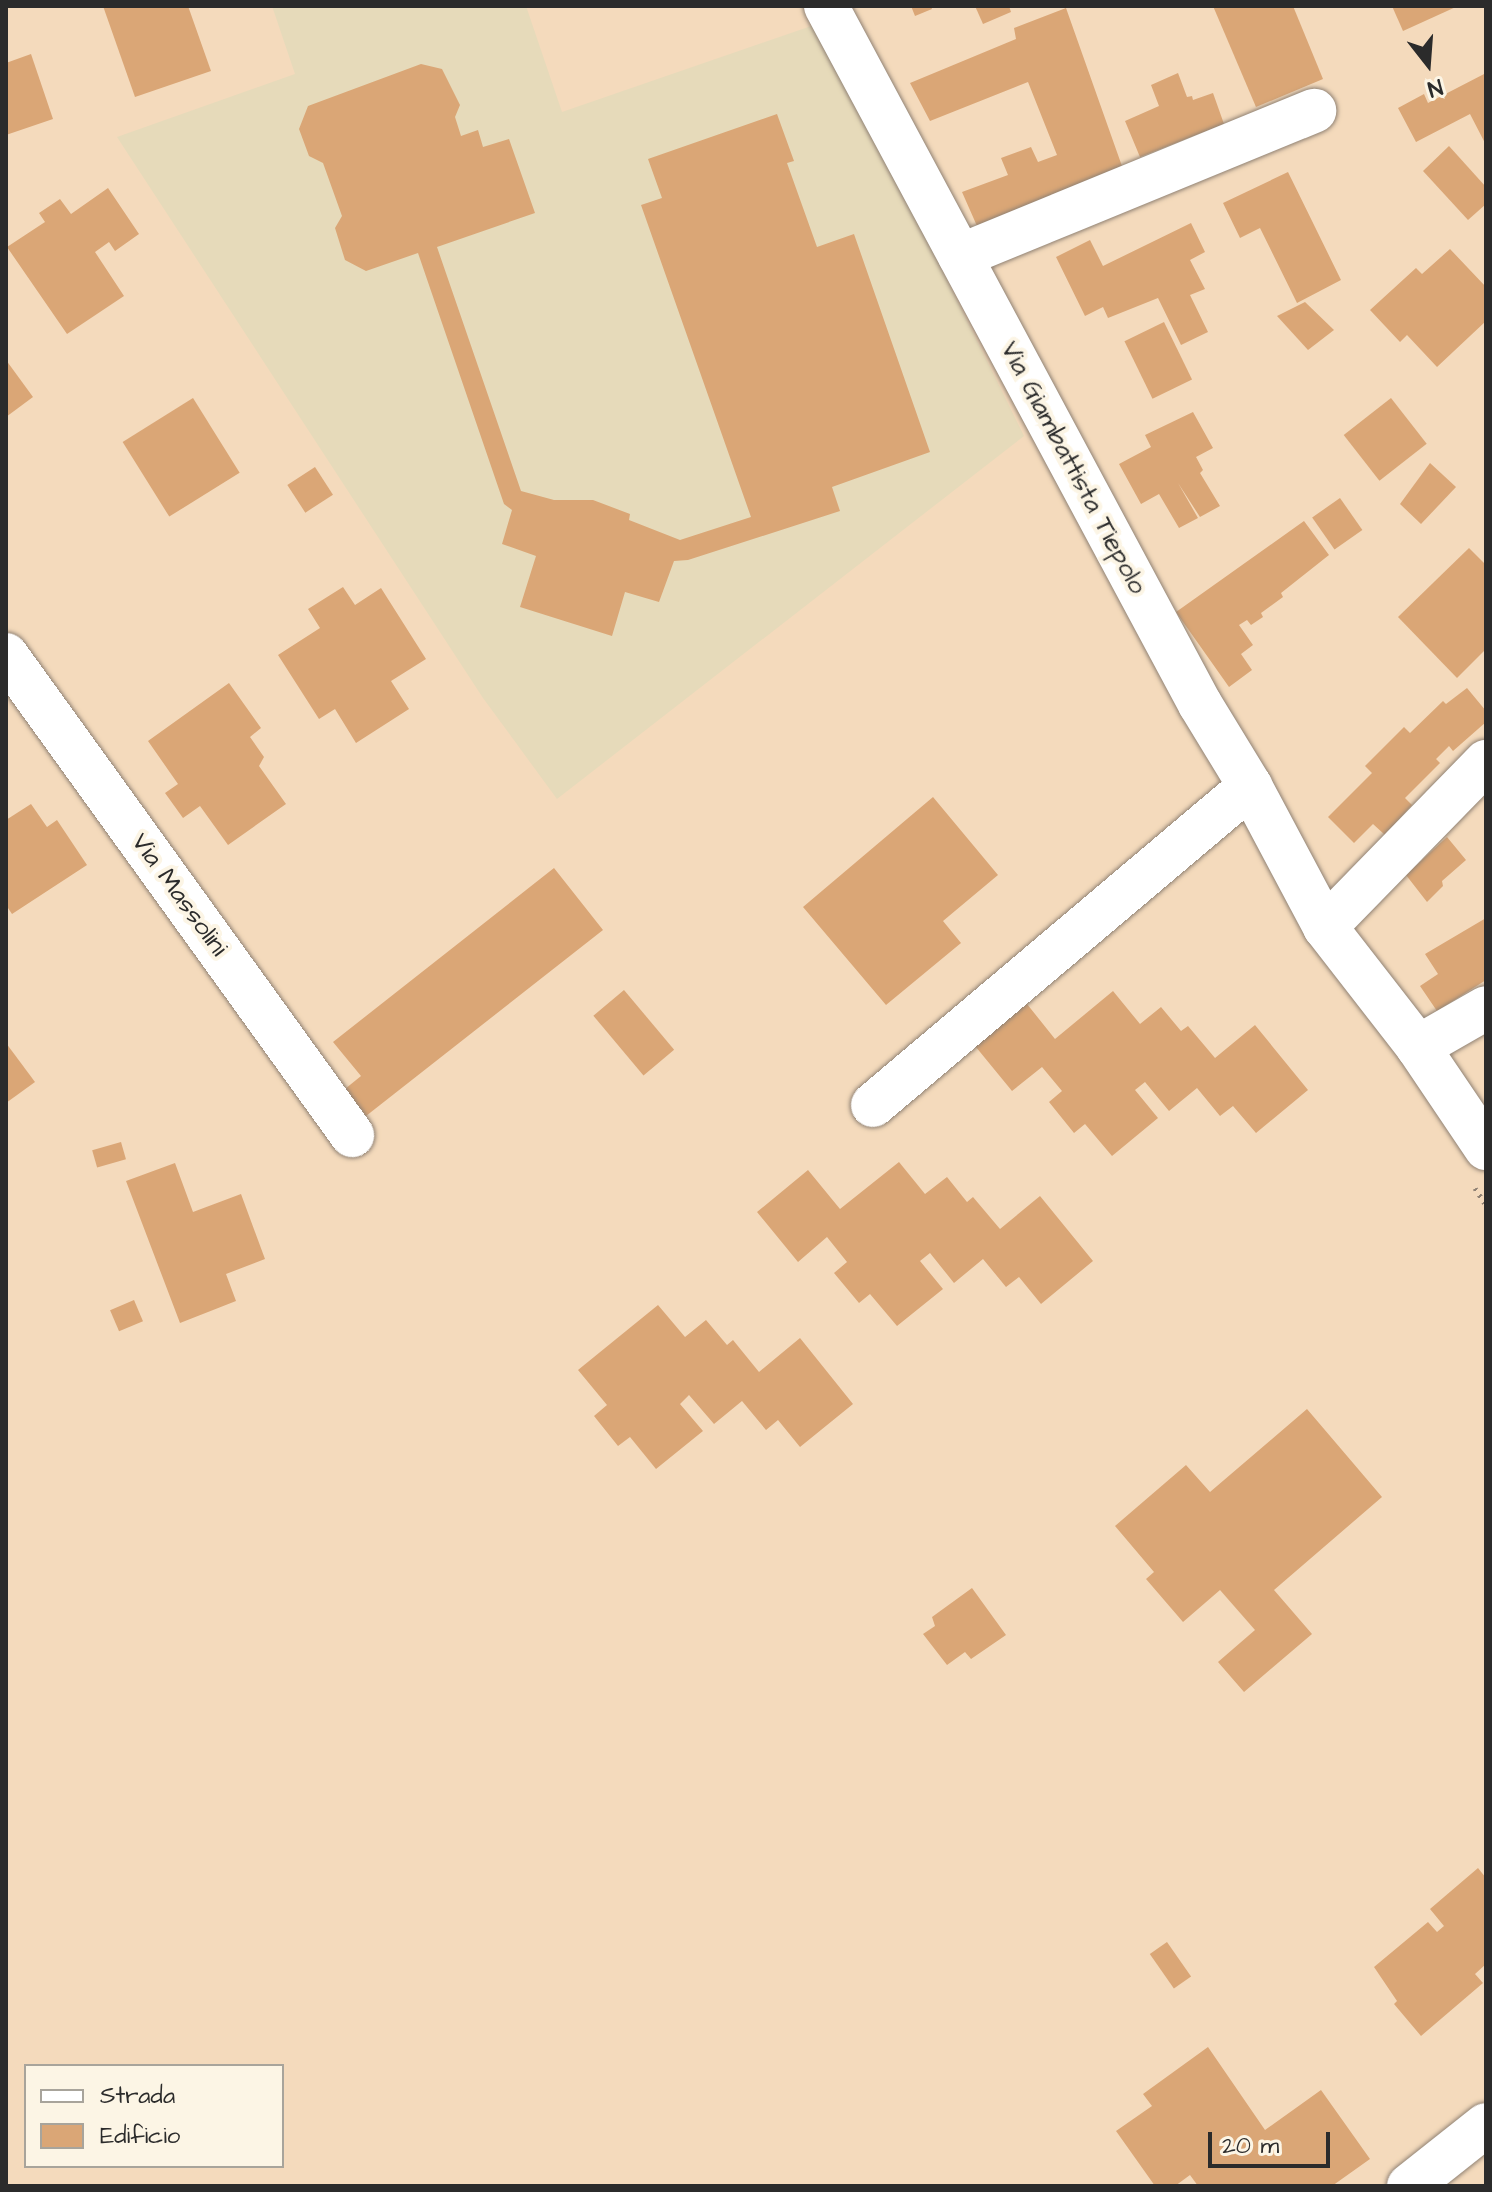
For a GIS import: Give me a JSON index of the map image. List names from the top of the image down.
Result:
{
  "streets": {
    "street": ["Via Giambattista Tiepolo", "Via Massolini"]
  },
  "legend": ["Strada", "Edificio"],
  "scale_bar": "20 m",
  "north": "bottom"
}
